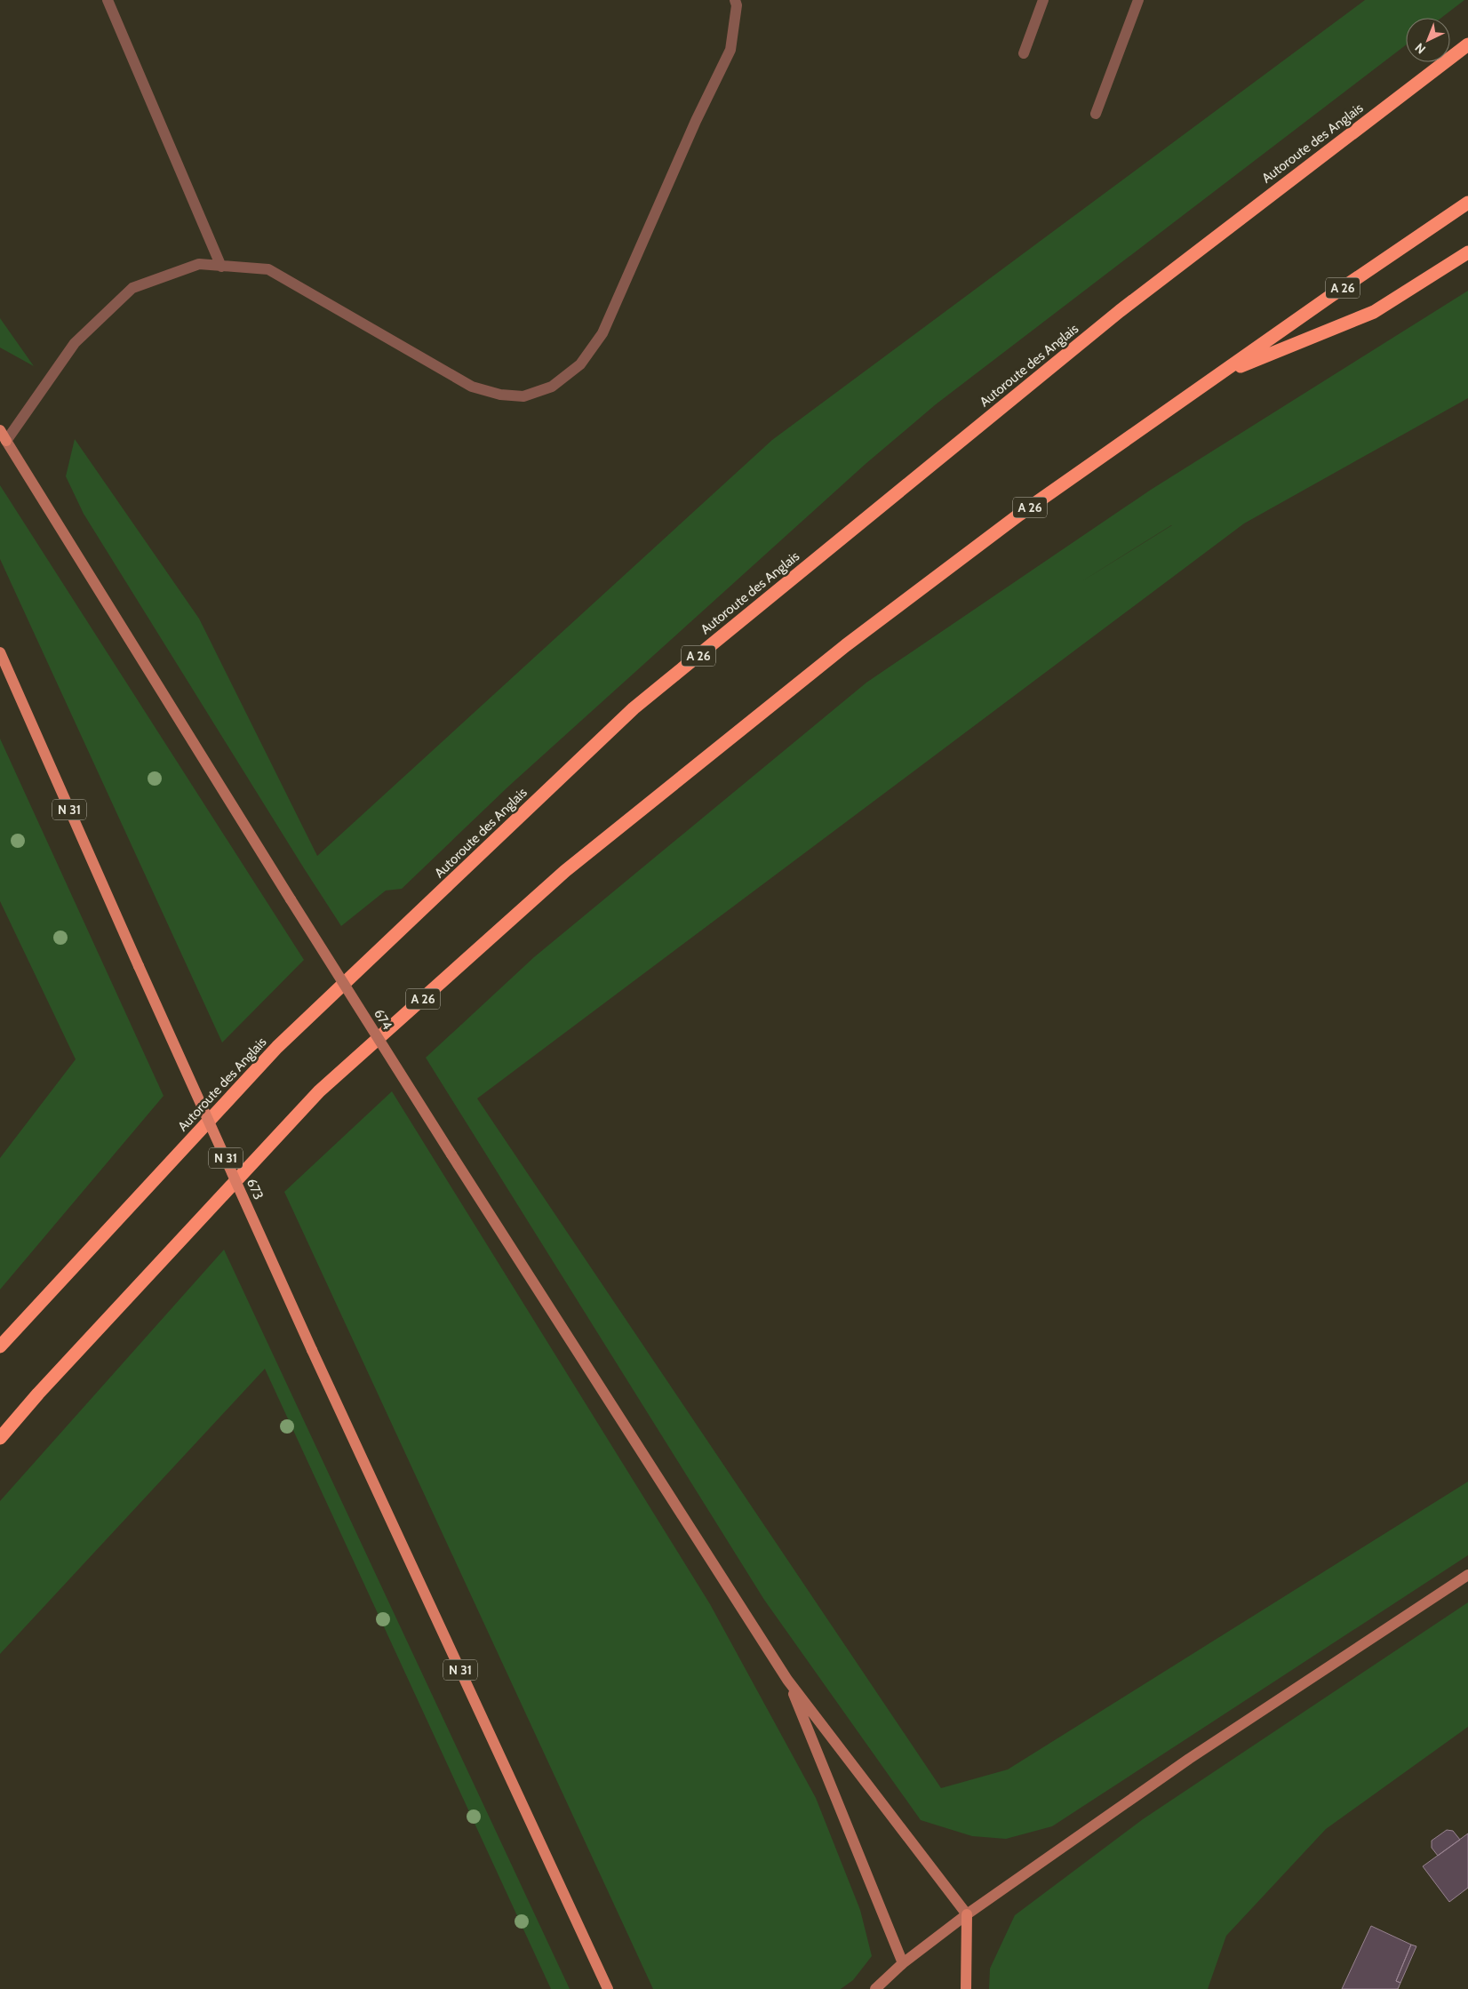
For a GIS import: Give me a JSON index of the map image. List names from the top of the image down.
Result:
{
  "streets": {
    "highway": ["Autoroute des Anglais", "A 26"],
    "main road": ["N 31", "673"],
    "street": ["674"]
  },
  "north": "bottom left"
}
